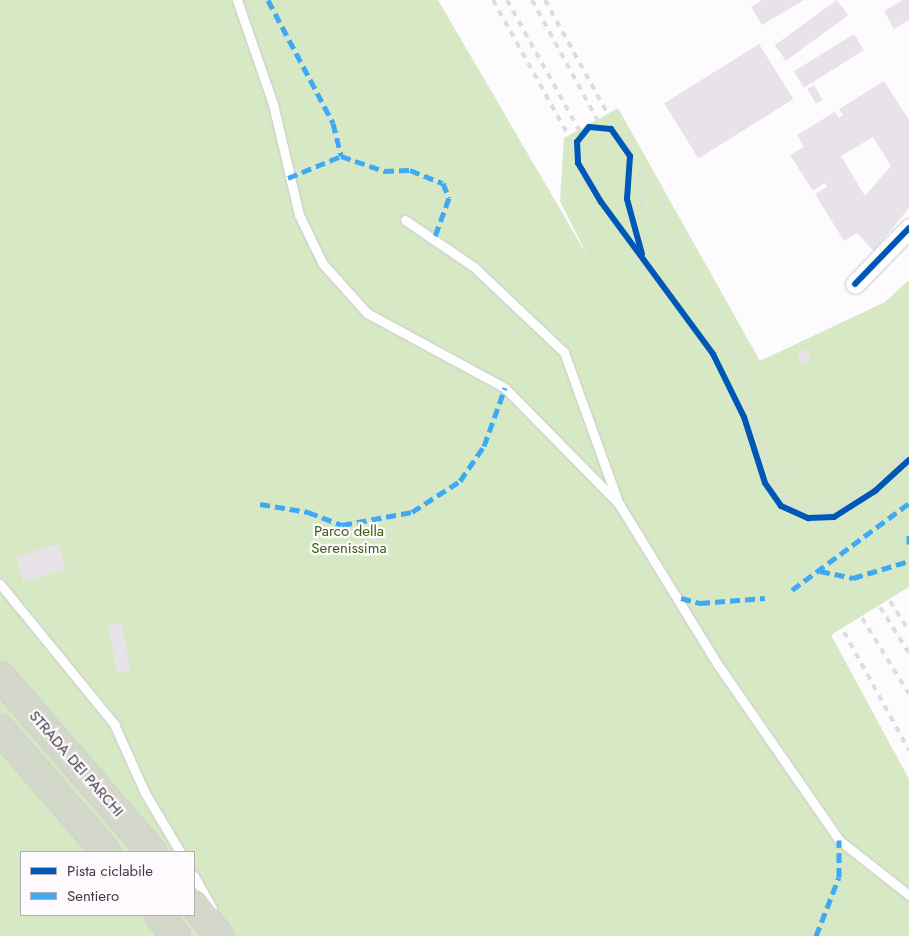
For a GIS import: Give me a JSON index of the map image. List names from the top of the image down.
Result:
{
  "streets": {
    "highway": ["STRADA DEI PARCHI"]
  },
  "parks": ["Parco della Serenissima"],
  "legend": ["Pista ciclabile", "Sentiero"]
}
